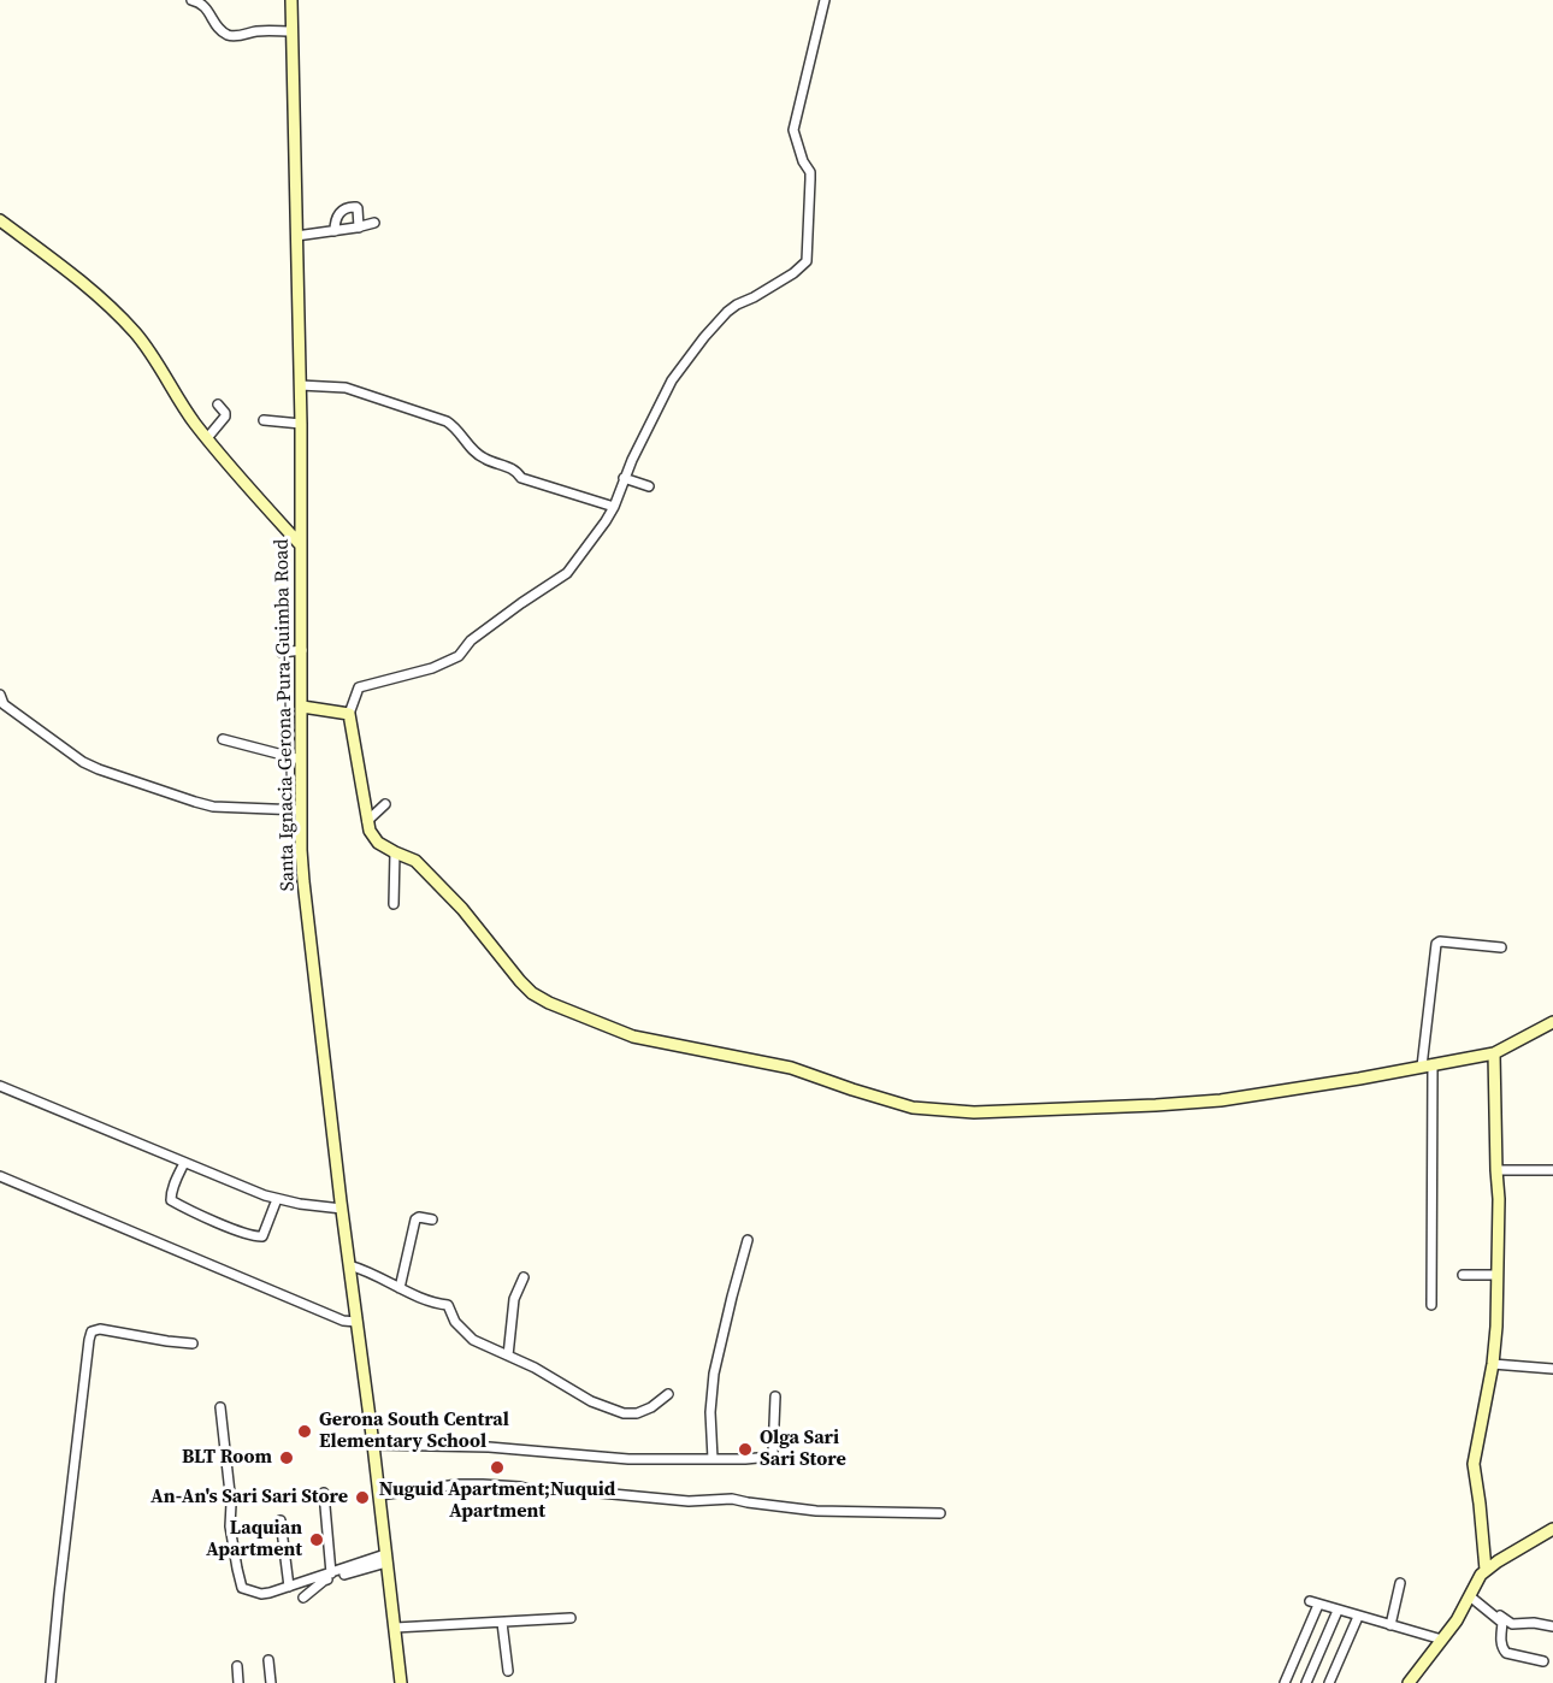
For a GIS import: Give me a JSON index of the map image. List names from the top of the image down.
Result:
{
  "streets": {
    "street": ["Santa Ignacia-Gerona-Pura-Guimba Road"]
  },
  "places": [
    "Gerona South Central Elementary School",
    "Olga Sari Sari Store",
    "BLT Room",
    "Nuguid Apartment;Nuquid Apartment",
    "An-An's Sari Sari Store",
    "Laquian Apartment"
  ]
}
